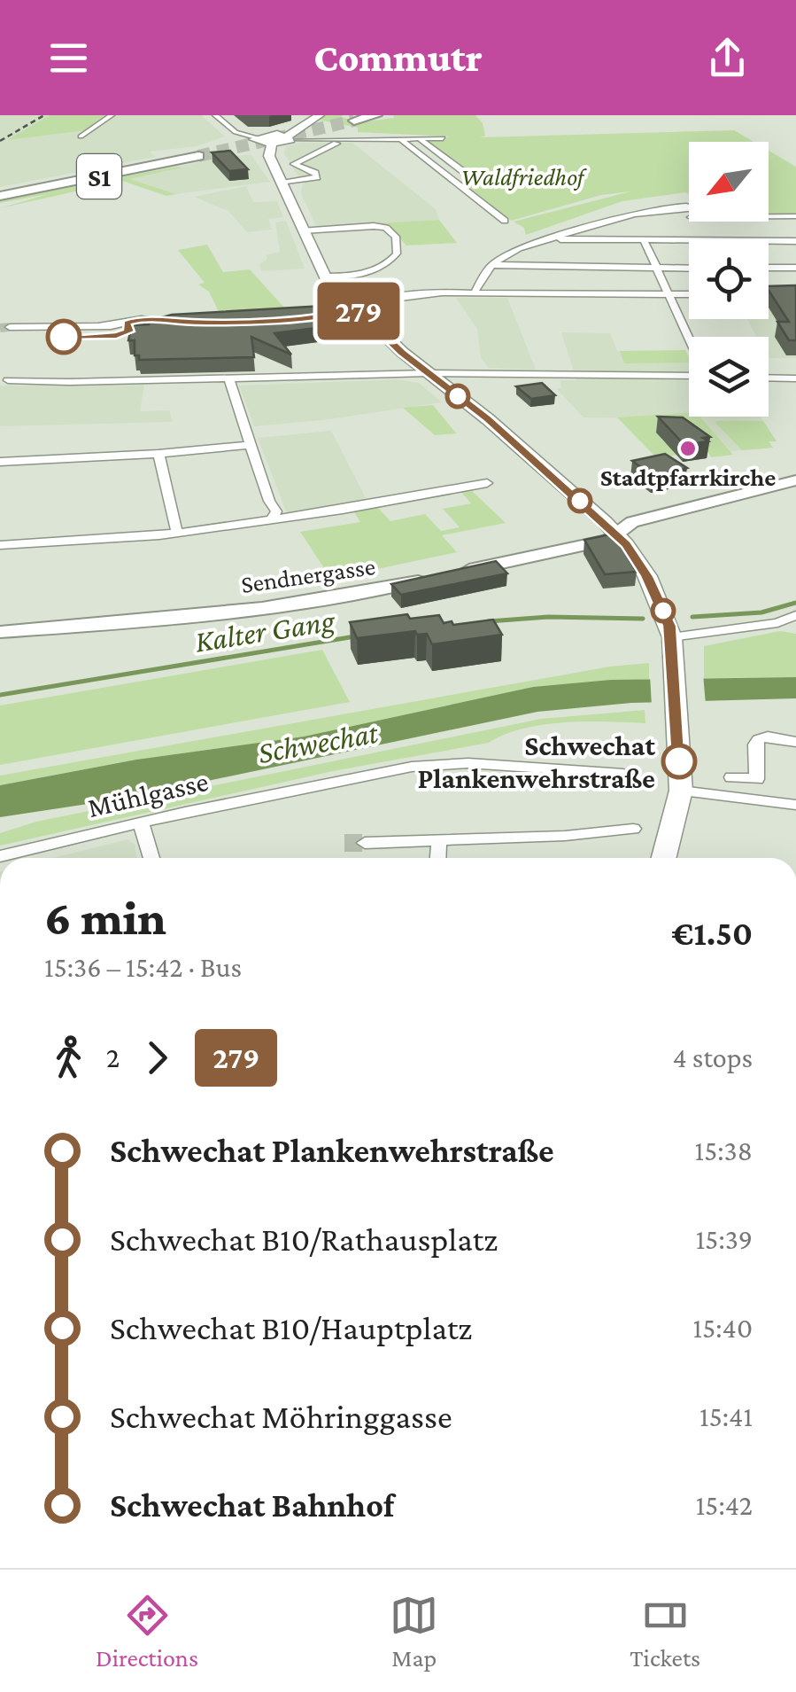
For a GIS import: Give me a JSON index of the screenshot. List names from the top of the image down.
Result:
{
  "streets": {
    "highway": ["S1"],
    "street": ["Sendnergasse", "Mühlgasse"]
  },
  "water": ["Kalter Gang", "Schwechat"],
  "parks": ["Waldfriedhof"],
  "places": ["Stadtpfarrkirche", "Schwechat Plankenwehrstraße"],
  "lines": ["bus line 279"],
  "north": "bottom left",
  "page": {
    "header": "Commutr",
    "on_map": "279",
    "heading": ["6 min", "15:36 – 15:42 · Bus", "€1.50"],
    "legs": ["2", "279", "4 stops"],
    "list": [
      {
        "name": "Schwechat Plankenwehrstraße",
        "value": "15:38"
      },
      {
        "name": "Schwechat B10/Rathausplatz",
        "value": "15:39"
      },
      {
        "name": "Schwechat B10/Hauptplatz",
        "value": "15:40"
      },
      {
        "name": "Schwechat Möhringgasse",
        "value": "15:41"
      },
      {
        "name": "Schwechat Bahnhof",
        "value": "15:42"
      }
    ],
    "tabs": ["Directions", "Map", "Tickets"]
  }
}
